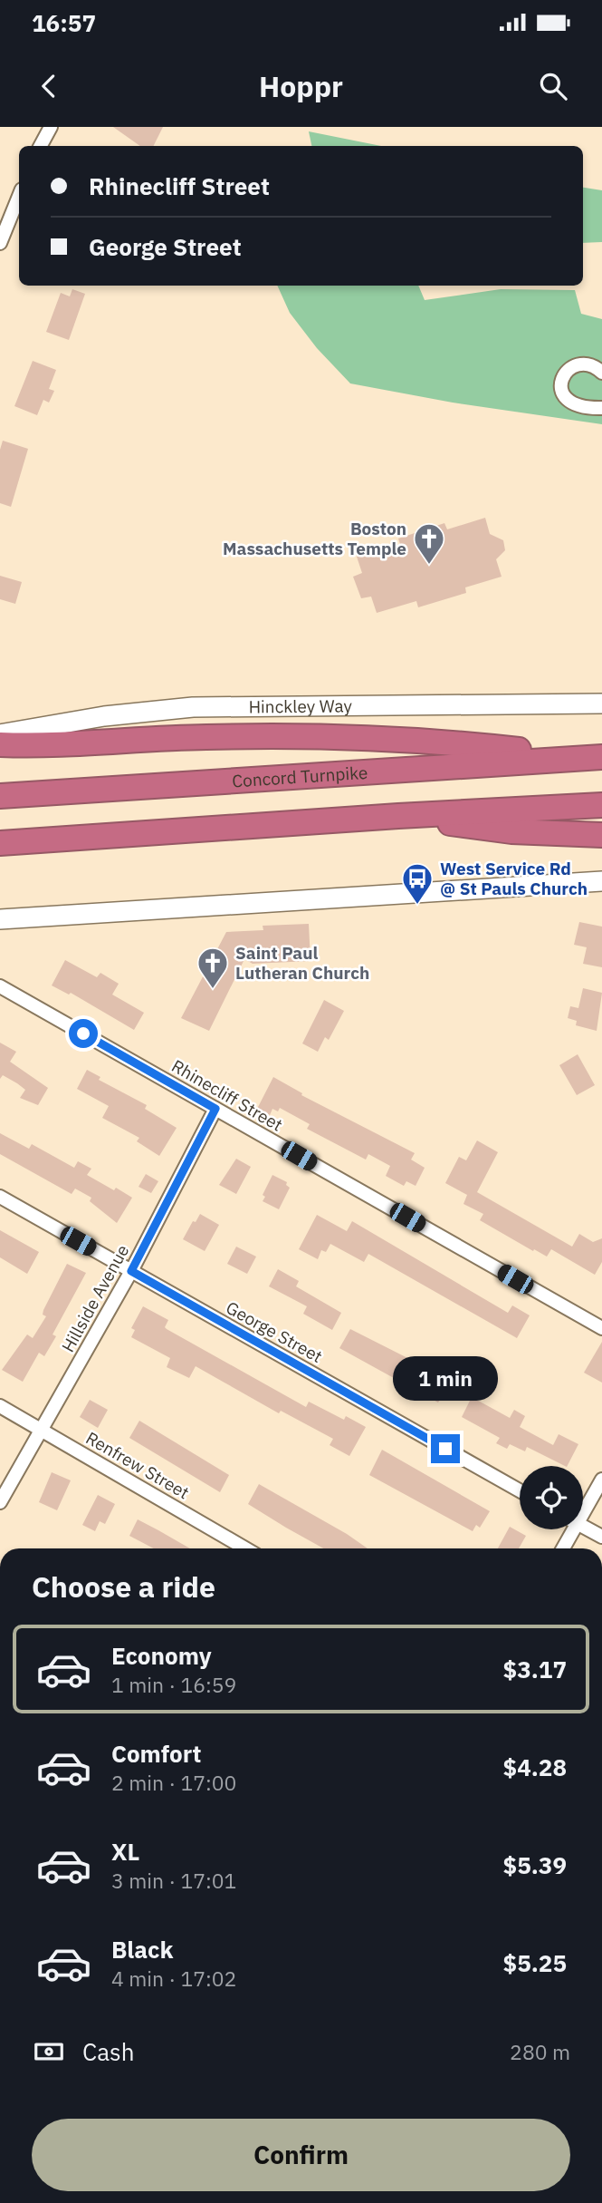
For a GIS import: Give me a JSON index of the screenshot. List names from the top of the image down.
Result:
{
  "streets": {
    "highway": ["Concord Turnpike"],
    "main road": ["Hinckley Way"],
    "street": [
      "Rhinecliff Street",
      "Hillside Avenue",
      "George Street",
      "Renfrew Street"
    ]
  },
  "crossings": [
    ["Rhinecliff Street", "Hillside Avenue"],
    ["Hillside Avenue", "George Street"],
    ["Hillside Avenue", "Renfrew Street"]
  ],
  "places": {
    "church": ["Boston Massachusetts Temple", "Saint Paul Lutheran Church"],
    "bus stop": ["West Service Rd @ St Pauls Church"]
  },
  "page": {
    "status": "16:57",
    "header": "Hoppr",
    "banner": ["Rhinecliff Street", "George Street"],
    "bubble": "1 min",
    "heading": "Choose a ride",
    "list": [
      {
        "name": "Economy",
        "note": "1 min · 16:59",
        "value": "$3.17"
      },
      {
        "name": "Comfort",
        "note": "2 min · 17:00",
        "value": "$4.28"
      },
      {
        "name": "XL",
        "note": "3 min · 17:01",
        "value": "$5.39"
      },
      {
        "name": "Black",
        "note": "4 min · 17:02",
        "value": "$5.25"
      }
    ],
    "pay": ["Cash", "280 m"],
    "buttons": "Confirm"
  }
}
